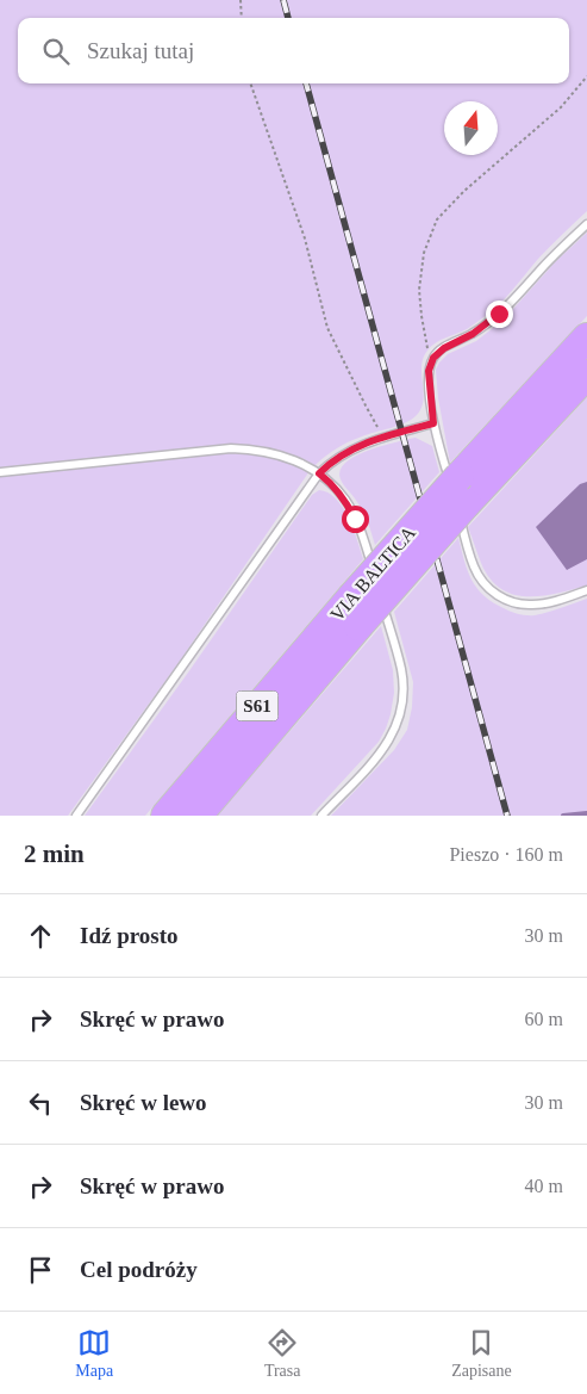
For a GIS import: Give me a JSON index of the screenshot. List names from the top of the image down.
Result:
{
  "streets": {
    "highway": ["VIA BALTICA", "S61"]
  },
  "north": "top",
  "page": {
    "search": "Szukaj tutaj",
    "heading": ["2 min", "Pieszo · 160 m"],
    "list": [
      ["Idź prosto", "30 m"],
      ["Skręć w prawo", "60 m"],
      ["Skręć w lewo", "30 m"],
      ["Skręć w prawo", "40 m"],
      "Cel podróży"
    ],
    "nav": ["Mapa", "Trasa", "Zapisane"]
  }
}
